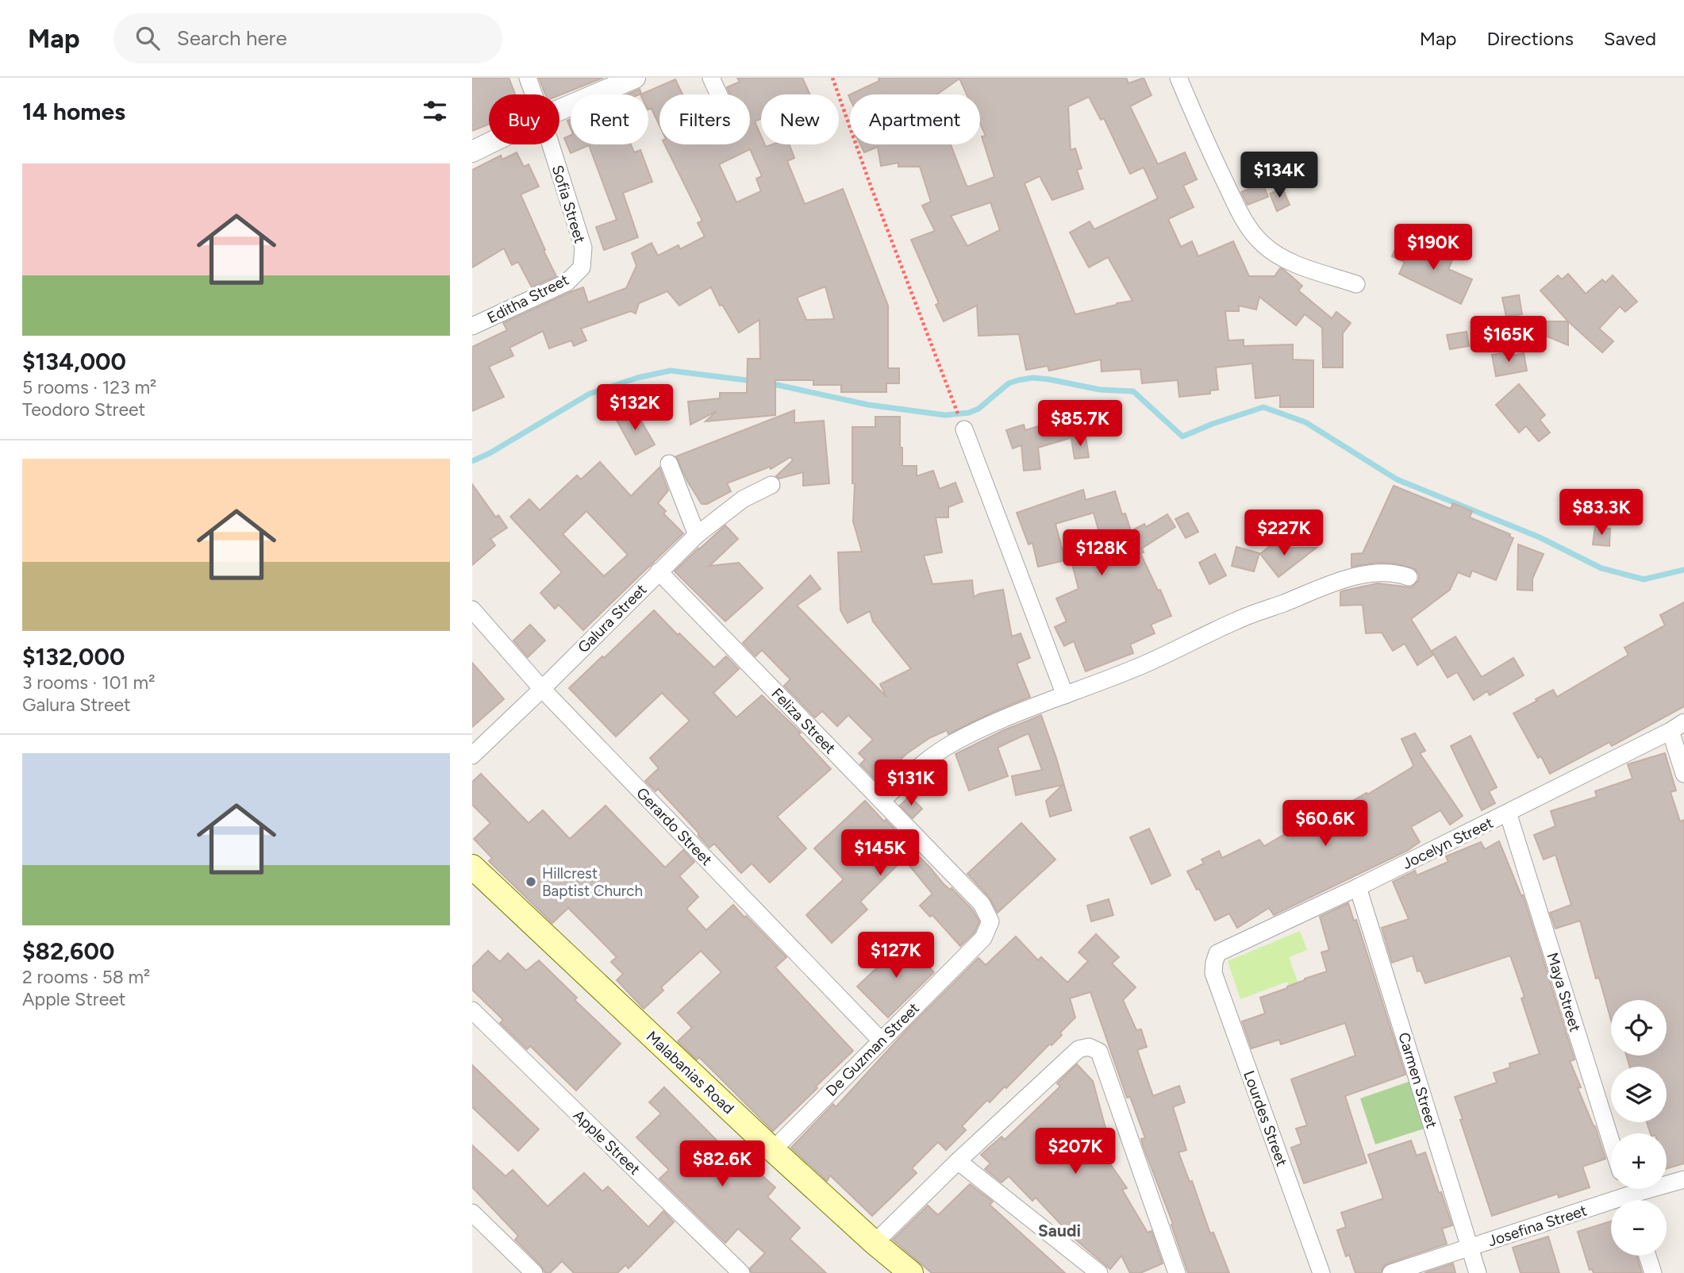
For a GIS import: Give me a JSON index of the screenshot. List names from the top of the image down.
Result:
{
  "streets": {
    "main road": ["Malabanias Road"],
    "street": [
      "Sofia Street",
      "Editha Street",
      "Galura Street",
      "Feliza Street",
      "Gerardo Street",
      "Jocelyn Street",
      "Maya Street",
      "De Guzman Street",
      "Carmen Street",
      "Lourdes Street",
      "Apple Street",
      "Josefina Street"
    ]
  },
  "crossings": [
    ["Sofia Street", "Editha Street"],
    ["Galura Street", "Feliza Street"],
    ["Galura Street", "Gerardo Street"],
    ["Feliza Street", "De Guzman Street"],
    ["Gerardo Street", "De Guzman Street"],
    ["Jocelyn Street", "Maya Street"],
    ["Jocelyn Street", "Carmen Street"],
    ["Jocelyn Street", "Lourdes Street"],
    ["De Guzman Street", "Malabanias Road"],
    ["Carmen Street", "Josefina Street"]
  ],
  "districts": ["Saudi"],
  "places": ["Hillcrest Baptist Church"],
  "page": {
    "header": "Map",
    "search": "Search here",
    "nav": ["Map", "Directions", "Saved"],
    "heading": "14 homes",
    "chip": [
      "Buy",
      "Rent",
      "Filters",
      "New",
      "Apartment"
    ],
    "list": [
      {
        "name": "$134,000",
        "note": "5 rooms · 123 m² · Teodoro Street"
      },
      {
        "name": "$132,000",
        "note": "3 rooms · 101 m² · Galura Street"
      },
      {
        "name": "$82,600",
        "note": "2 rooms · 58 m² · Apple Street"
      }
    ],
    "price": [
      "$134K",
      "$190K",
      "$165K",
      "$132K",
      "$85.7K",
      "$83.3K",
      "$227K",
      "$128K",
      "$131K",
      "$60.6K",
      "$145K",
      "$127K",
      "$207K",
      "$82.6K"
    ],
    "map_buttons": ["+", "−"]
  }
}
